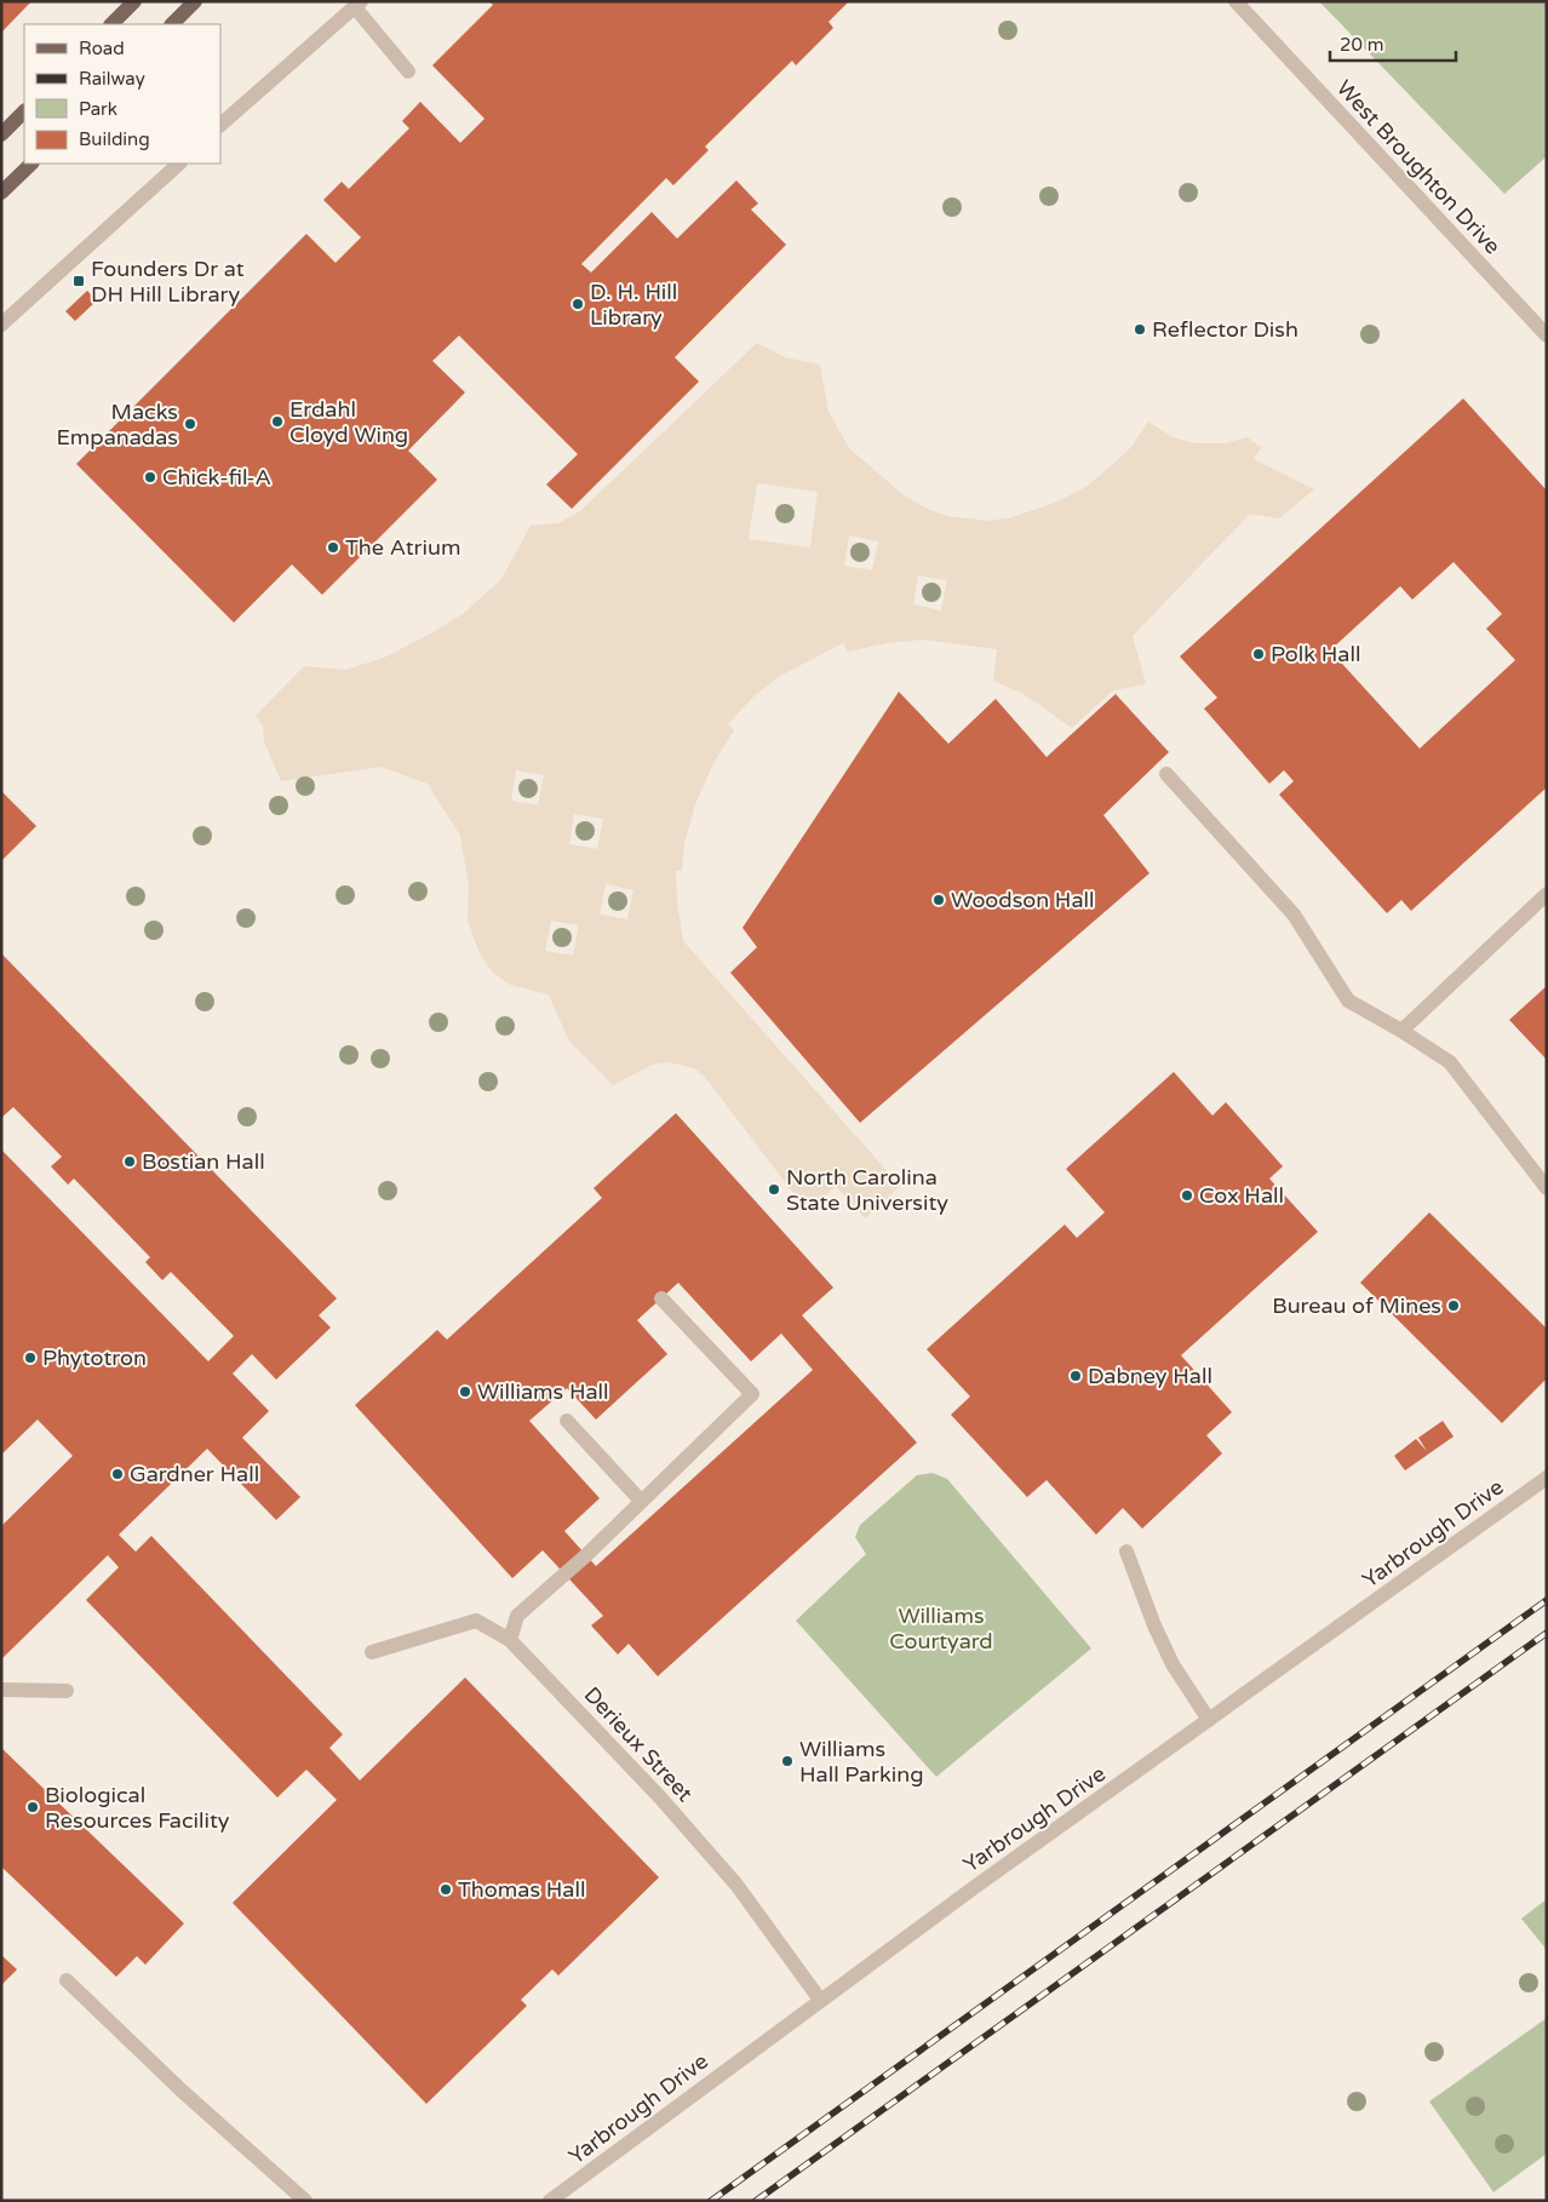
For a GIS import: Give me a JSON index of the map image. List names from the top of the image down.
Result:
{
  "streets": {
    "street": ["West Broughton Drive", "Yarbrough Drive", "Derieux Street"]
  },
  "crossings": [
    ["Yarbrough Drive", "Derieux Street"]
  ],
  "parks": ["Williams Courtyard"],
  "places": {
    "transit": ["Founders Dr at DH Hill Library"],
    "other": [
      "D. H. Hill Library",
      "Reflector Dish",
      "Erdahl Cloyd Wing",
      "Macks Empanadas",
      "Chick-fil-A",
      "The Atrium",
      "Polk Hall",
      "Woodson Hall",
      "Bostian Hall",
      "North Carolina State University",
      "Cox Hall",
      "Bureau of Mines",
      "Phytotron",
      "Dabney Hall",
      "Williams Hall",
      "Gardner Hall",
      "Williams Hall Parking",
      "Biological Resources Facility",
      "Thomas Hall"
    ]
  },
  "legend": [
    "Road",
    "Railway",
    "Park",
    "Building"
  ],
  "scale_bar": "20 m"
}
